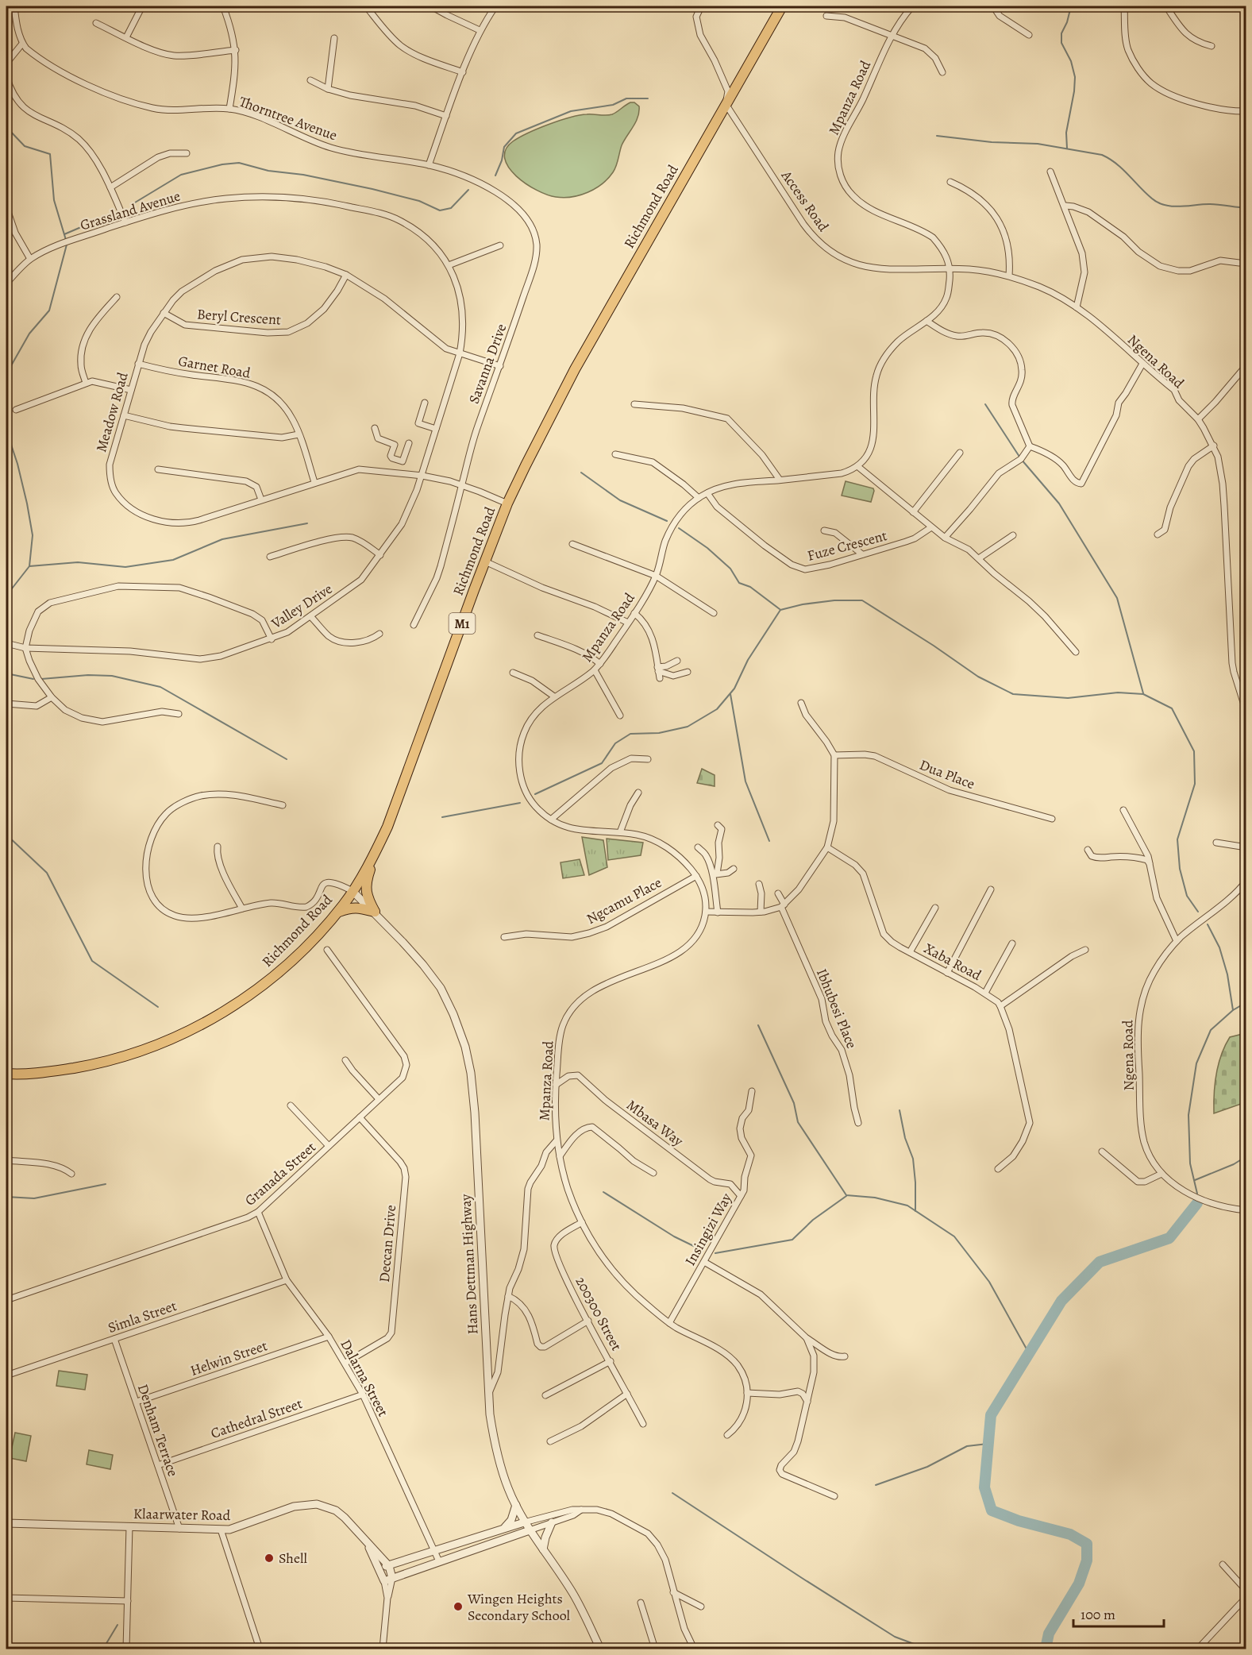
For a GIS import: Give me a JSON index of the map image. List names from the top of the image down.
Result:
{
  "streets": {
    "highway": ["Richmond Road", "M1"],
    "street": [
      "Mpanza Road",
      "Thorntree Avenue",
      "Access Road",
      "Grassland Avenue",
      "Beryl Crescent",
      "Ngena Road",
      "Savanna Drive",
      "Garnet Road",
      "Meadow Road",
      "Fuze Crescent",
      "Valley Drive",
      "Dua Place",
      "Ngcamu Place",
      "Xaba Road",
      "Ibhubesi Place",
      "Mbasa Way",
      "Granada Street",
      "Insingizi Way",
      "Deccan Drive",
      "Hans Dettman Highway",
      "200300 Street",
      "Simla Street",
      "Helwin Street",
      "Dalarna Street",
      "Cathedral Street",
      "Denham Terrace",
      "Klaarwater Road"
    ]
  },
  "crossings": [
    ["Mpanza Road", "Access Road"],
    ["Mpanza Road", "Ngena Road"],
    ["Mpanza Road", "Fuze Crescent"],
    ["Mpanza Road", "Ngcamu Place"],
    ["Mpanza Road", "Mbasa Way"],
    ["Mpanza Road", "Insingizi Way"],
    ["Mpanza Road", "200300 Street"],
    ["Thorntree Avenue", "Savanna Drive"],
    ["Access Road", "Richmond Road"],
    ["Access Road", "Ngena Road"],
    ["Richmond Road", "Meadow Road"],
    ["Richmond Road", "Hans Dettman Highway"],
    ["Grassland Avenue", "Meadow Road"],
    ["Grassland Avenue", "Valley Drive"],
    ["Beryl Crescent", "Meadow Road"],
    ["Savanna Drive", "Meadow Road"],
    ["Garnet Road", "Meadow Road"],
    ["Meadow Road", "Valley Drive"],
    ["Mbasa Way", "Insingizi Way"],
    ["Granada Street", "Deccan Drive"],
    ["Granada Street", "Dalarna Street"],
    ["Deccan Drive", "Dalarna Street"],
    ["Simla Street", "Dalarna Street"],
    ["Simla Street", "Denham Terrace"],
    ["Helwin Street", "Dalarna Street"],
    ["Helwin Street", "Denham Terrace"],
    ["Dalarna Street", "Cathedral Street"],
    ["Cathedral Street", "Denham Terrace"],
    ["Denham Terrace", "Klaarwater Road"]
  ],
  "places": ["Shell", "Wingen Heights Secondary School"],
  "scale_bar": "100 m"
}
